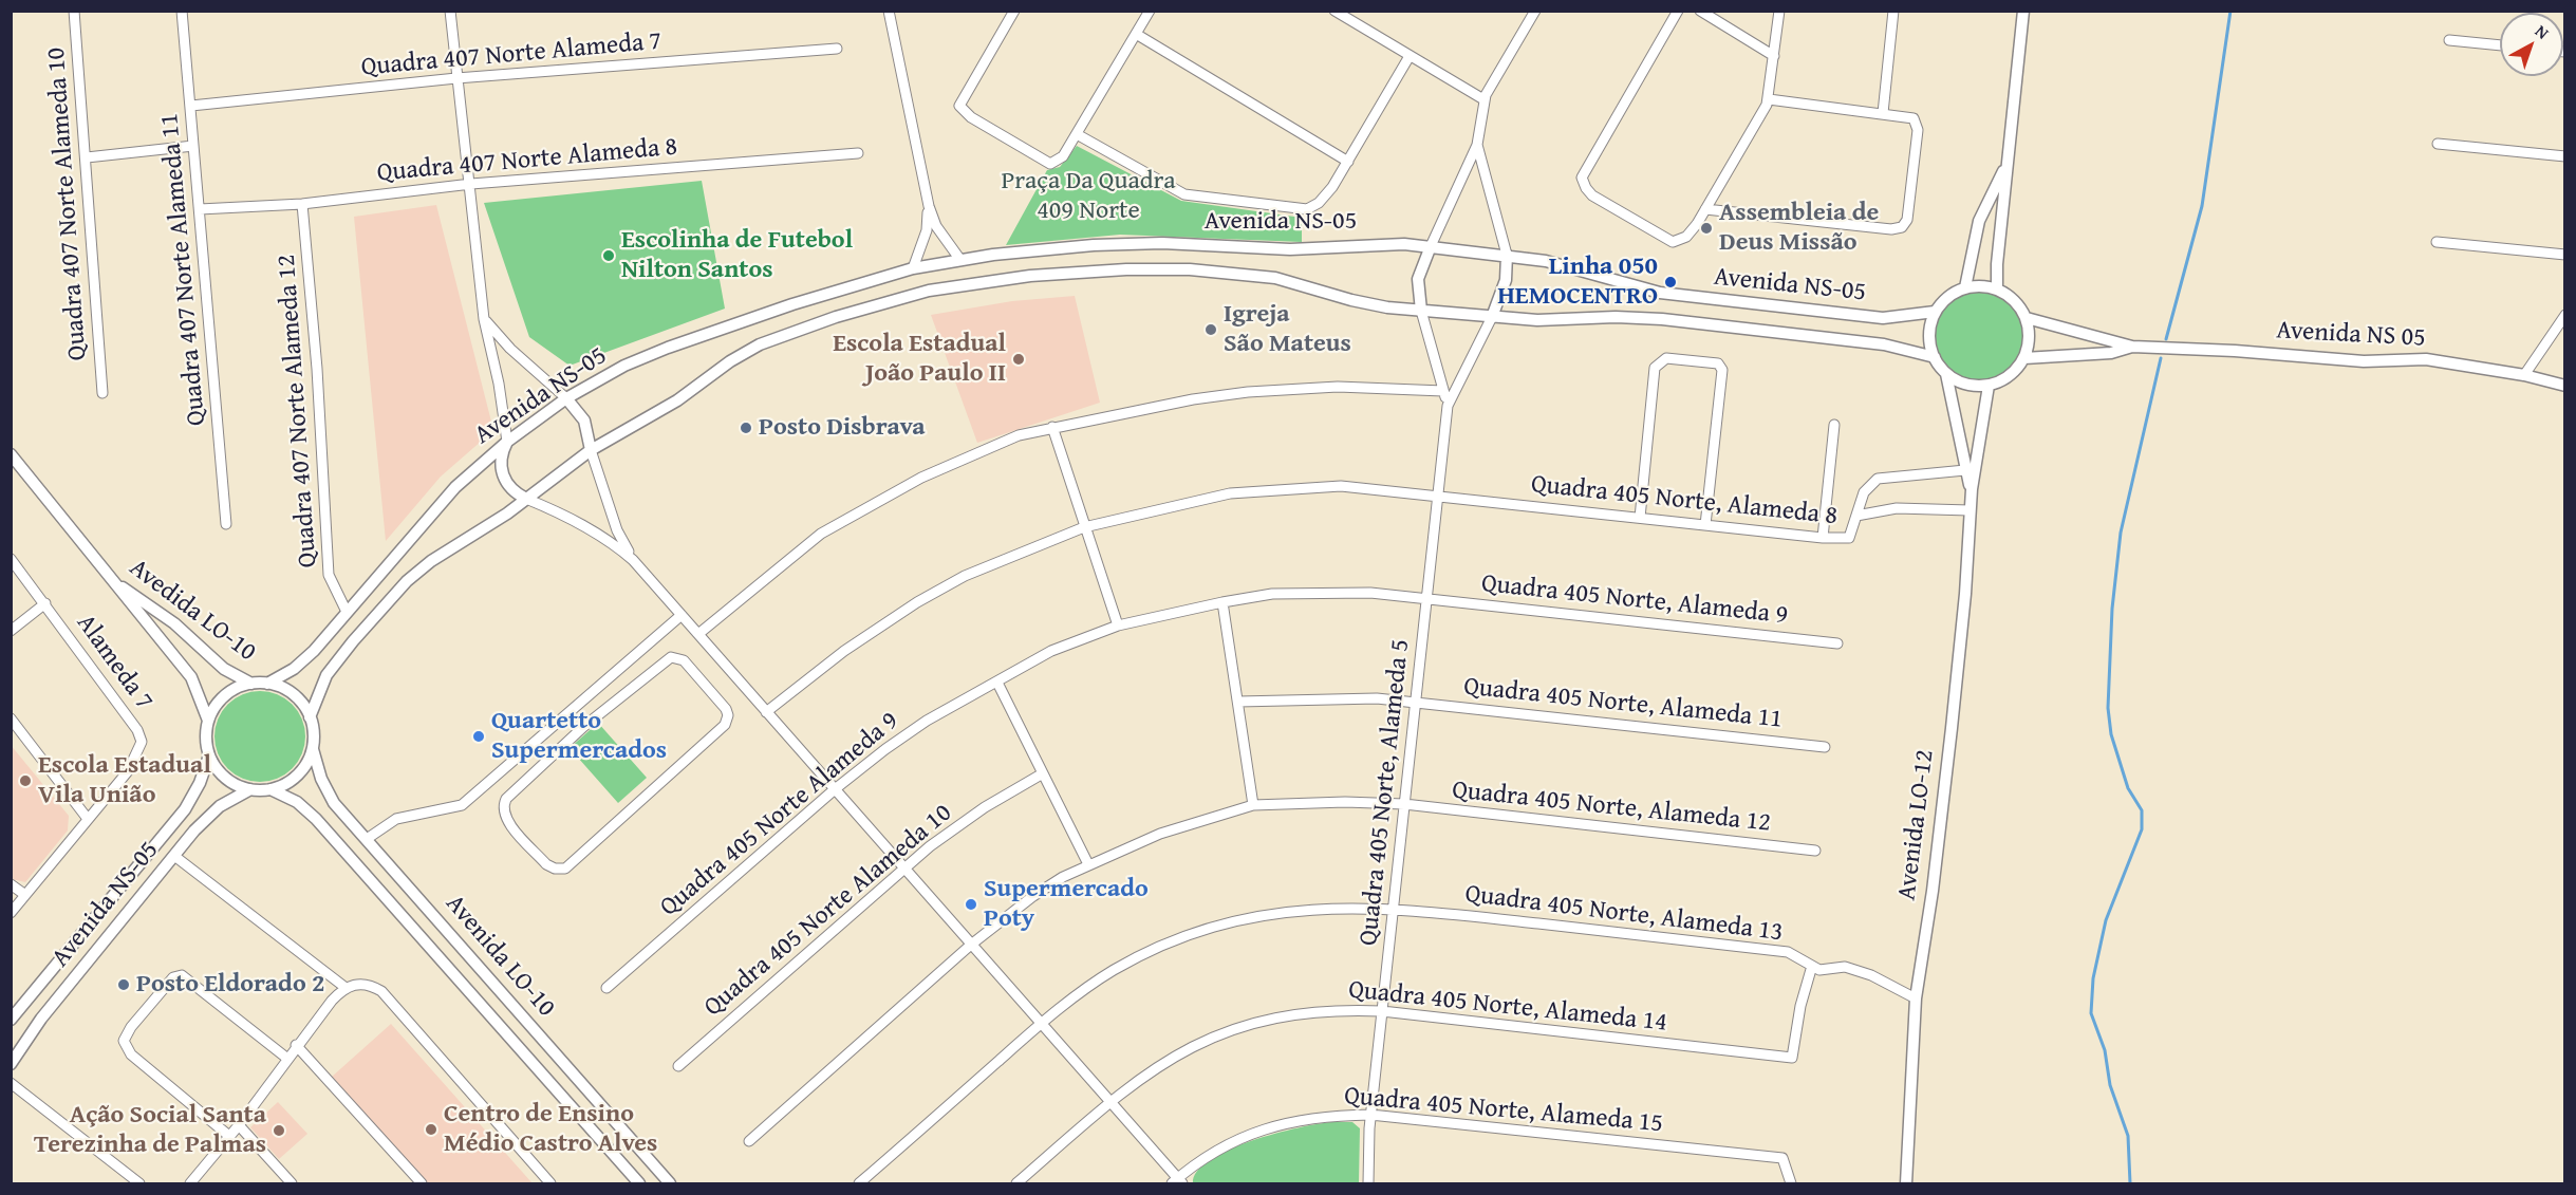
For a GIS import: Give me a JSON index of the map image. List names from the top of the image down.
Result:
{
  "streets": {
    "street": [
      "Quadra 407 Norte Alameda 7",
      "Quadra 407 Norte Alameda 8",
      "Quadra 407 Norte Alameda 10",
      "Avenida NS-05",
      "Quadra 407 Norte Alameda 11",
      "Avenida NS 05",
      "Quadra 407 Norte Alameda 12",
      "Quadra 405 Norte, Alameda 8",
      "Quadra 405 Norte, Alameda 9",
      "Avedida LO-10",
      "Alameda 7",
      "Quadra 405 Norte, Alameda 11",
      "Quadra 405 Norte, Alameda 5",
      "Quadra 405 Norte, Alameda 12",
      "Quadra 405 Norte Alameda 9",
      "Avenida LO-12",
      "Quadra 405 Norte Alameda 10",
      "Quadra 405 Norte, Alameda 13",
      "Avenida LO-10",
      "Quadra 405 Norte, Alameda 14",
      "Quadra 405 Norte, Alameda 15"
    ]
  },
  "crossings": [
    ["Quadra 407 Norte Alameda 7", "Quadra 407 Norte Alameda 11"],
    ["Quadra 407 Norte Alameda 8", "Quadra 407 Norte Alameda 11"],
    ["Quadra 407 Norte Alameda 8", "Quadra 407 Norte Alameda 12"],
    ["Avenida NS-05", "Avenida NS 05"],
    ["Avenida NS-05", "Quadra 407 Norte Alameda 12"],
    ["Avenida NS-05", "Avedida LO-10"],
    ["Avenida NS-05", "Avenida LO-12"],
    ["Avenida NS-05", "Avenida LO-10"],
    ["Avenida NS 05", "Avenida LO-12"],
    ["Quadra 405 Norte, Alameda 8", "Quadra 405 Norte, Alameda 5"],
    ["Quadra 405 Norte, Alameda 8", "Avenida LO-12"],
    ["Quadra 405 Norte, Alameda 9", "Quadra 405 Norte, Alameda 5"],
    ["Quadra 405 Norte, Alameda 9", "Quadra 405 Norte Alameda 9"],
    ["Avedida LO-10", "Avenida LO-10"],
    ["Quadra 405 Norte, Alameda 11", "Quadra 405 Norte, Alameda 5"],
    ["Quadra 405 Norte, Alameda 5", "Quadra 405 Norte, Alameda 12"],
    ["Quadra 405 Norte, Alameda 5", "Quadra 405 Norte Alameda 9"],
    ["Quadra 405 Norte, Alameda 5", "Quadra 405 Norte, Alameda 13"],
    ["Quadra 405 Norte, Alameda 5", "Quadra 405 Norte, Alameda 14"],
    ["Quadra 405 Norte, Alameda 5", "Quadra 405 Norte, Alameda 15"],
    ["Avenida LO-12", "Quadra 405 Norte, Alameda 13"],
    ["Quadra 405 Norte, Alameda 13", "Quadra 405 Norte, Alameda 14"]
  ],
  "parks": ["Praça Da Quadra 409 Norte"],
  "places": [
    "Assembleia de Deus Missão",
    "Escolinha de Futebol Nilton Santos",
    "Linha 050 HEMOCENTRO",
    "Igreja São Mateus",
    "Escola Estadual João Paulo II",
    "Posto Disbrava",
    "Quartetto Supermercados",
    "Escola Estadual Vila União",
    "Supermercado Poty",
    "Posto Eldorado 2",
    "Centro de Ensino Médio Castro Alves",
    "Ação Social Santa Terezinha de Palmas"
  ],
  "north": "top right"
}
